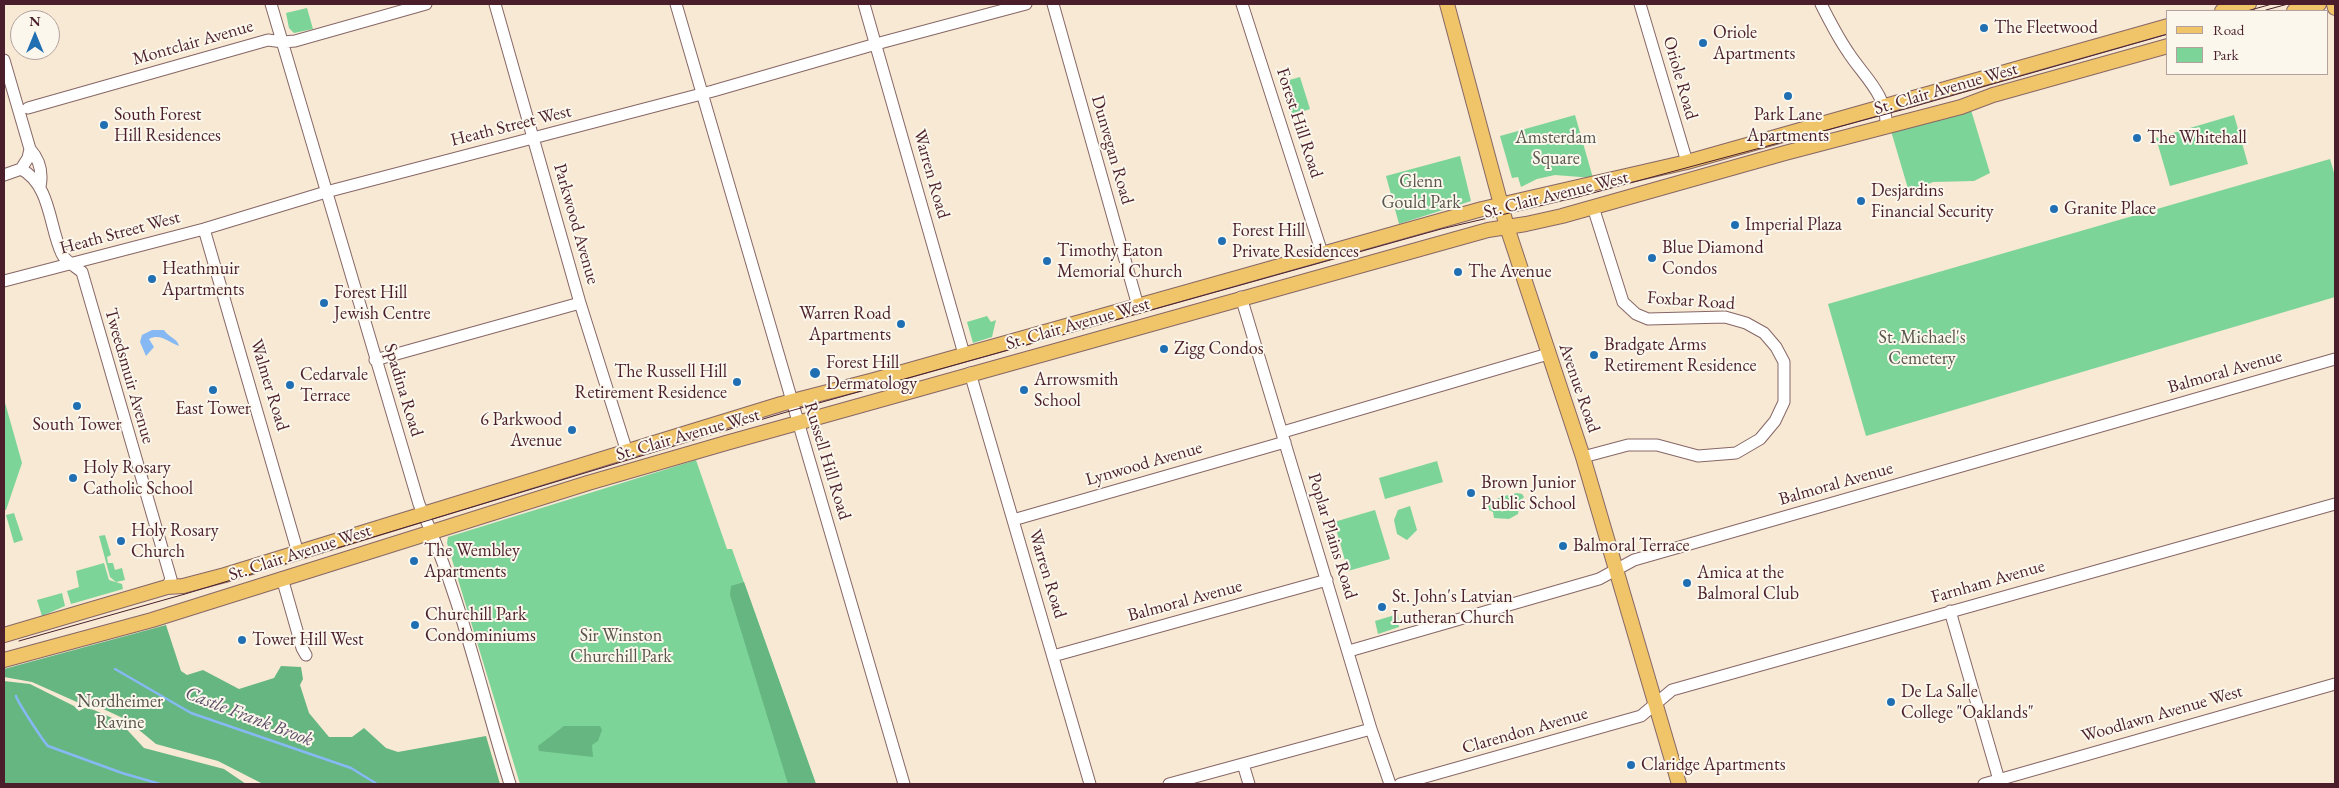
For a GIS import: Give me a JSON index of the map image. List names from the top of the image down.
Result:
{
  "streets": {
    "main road": ["St. Clair Avenue West", "Avenue Road"],
    "street": [
      "Montclair Avenue",
      "Oriole Road",
      "Forest Hill Road",
      "Heath Street West",
      "Dunvegan Road",
      "Warren Road",
      "Parkwood Avenue",
      "Foxbar Road",
      "Balmoral Avenue",
      "Tweedsmuir Avenue",
      "Walmer Road",
      "Spadina Road",
      "Russell Hill Road",
      "Lynwood Avenue",
      "Poplar Plains Road",
      "Farnham Avenue",
      "Woodlawn Avenue West",
      "Clarendon Avenue"
    ]
  },
  "crossings": [
    ["Montclair Avenue", "Spadina Road"],
    ["Oriole Road", "St. Clair Avenue West"],
    ["St. Clair Avenue West", "Forest Hill Road"],
    ["St. Clair Avenue West", "Dunvegan Road"],
    ["St. Clair Avenue West", "Warren Road"],
    ["St. Clair Avenue West", "Parkwood Avenue"],
    ["St. Clair Avenue West", "Foxbar Road"],
    ["St. Clair Avenue West", "Tweedsmuir Avenue"],
    ["St. Clair Avenue West", "Walmer Road"],
    ["St. Clair Avenue West", "Avenue Road"],
    ["St. Clair Avenue West", "Spadina Road"],
    ["St. Clair Avenue West", "Russell Hill Road"],
    ["St. Clair Avenue West", "Poplar Plains Road"],
    ["Heath Street West", "Warren Road"],
    ["Heath Street West", "Parkwood Avenue"],
    ["Heath Street West", "Tweedsmuir Avenue"],
    ["Heath Street West", "Walmer Road"],
    ["Heath Street West", "Spadina Road"],
    ["Heath Street West", "Russell Hill Road"],
    ["Warren Road", "Balmoral Avenue"],
    ["Warren Road", "Lynwood Avenue"],
    ["Foxbar Road", "Avenue Road"],
    ["Balmoral Avenue", "Avenue Road"],
    ["Balmoral Avenue", "Poplar Plains Road"],
    ["Avenue Road", "Lynwood Avenue"],
    ["Avenue Road", "Farnham Avenue"],
    ["Avenue Road", "Clarendon Avenue"],
    ["Lynwood Avenue", "Poplar Plains Road"],
    ["Farnham Avenue", "Clarendon Avenue"]
  ],
  "water": ["Castle Frank Brook"],
  "parks": [
    "Amsterdam Square",
    "Glenn Gould Park",
    "St. Michael's Cemetery",
    "Sir Winston Churchill Park",
    "Nordheimer Ravine"
  ],
  "places": [
    "The Fleetwood",
    "Oriole Apartments",
    "Park Lane Apartments",
    "South Forest Hill Residences",
    "The Whitehall",
    "Desjardins Financial Security",
    "Granite Place",
    "Imperial Plaza",
    "Forest Hill Private Residences",
    "Blue Diamond Condos",
    "Timothy Eaton Memorial Church",
    "The Avenue",
    "Heathmuir Apartments",
    "Forest Hill Jewish Centre",
    "Warren Road Apartments",
    "Zigg Condos",
    "Bradgate Arms Retirement Residence",
    "Forest Hill Dermatology",
    "The Russell Hill Retirement Residence",
    "Cedarvale Terrace",
    "East Tower",
    "Arrowsmith School",
    "South Tower",
    "6 Parkwood Avenue",
    "Holy Rosary Catholic School",
    "Brown Junior Public School",
    "Holy Rosary Church",
    "Balmoral Terrace",
    "The Wembley Apartments",
    "Amica at the Balmoral Club",
    "St. John's Latvian Lutheran Church",
    "Churchill Park Condominiums",
    "Tower Hill West",
    "De La Salle College \"Oaklands\"",
    "Claridge Apartments"
  ],
  "legend": ["Road", "Park"],
  "north": "top"
}
